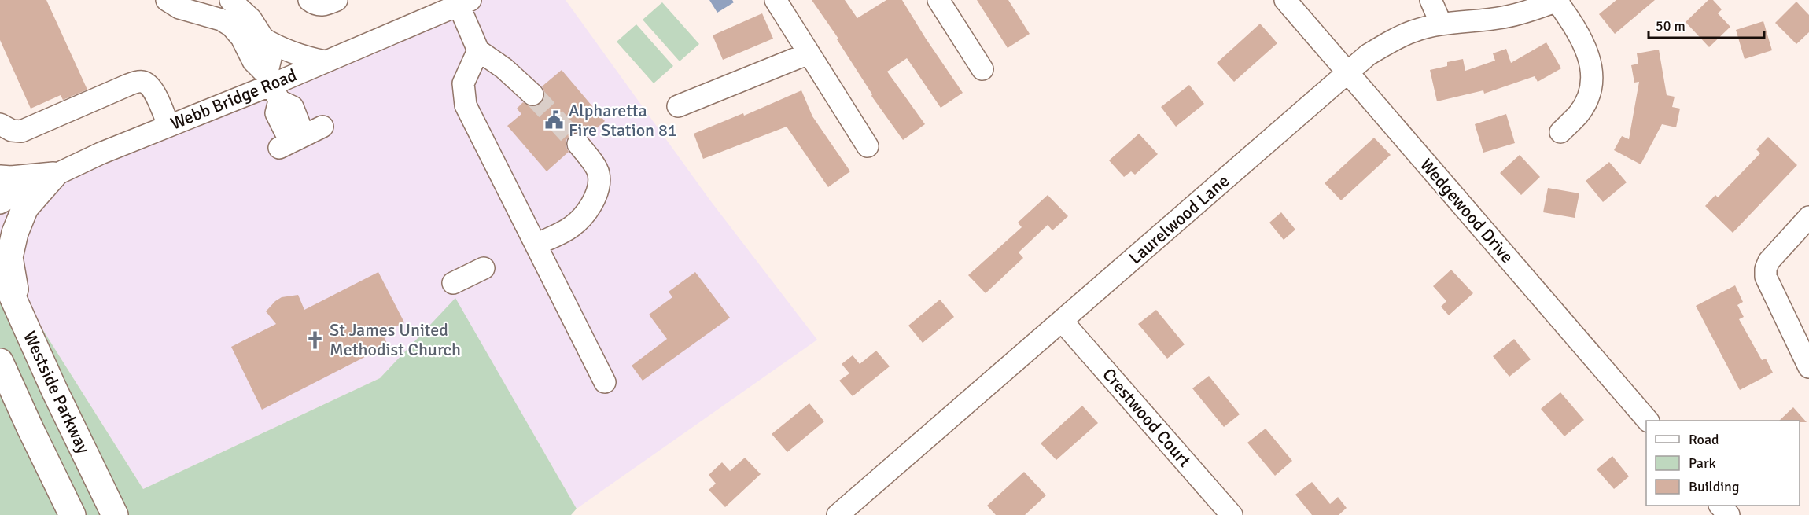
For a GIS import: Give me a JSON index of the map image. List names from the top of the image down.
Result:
{
  "streets": {
    "main road": ["Westside Parkway"],
    "street": [
      "Webb Bridge Road",
      "Wedgewood Drive",
      "Laurelwood Lane",
      "Crestwood Court"
    ]
  },
  "crossings": [
    ["Wedgewood Drive", "Laurelwood Lane"],
    ["Laurelwood Lane", "Crestwood Court"]
  ],
  "places": {
    "public building": ["Alpharetta Fire Station 81"],
    "church": ["St James United Methodist Church"]
  },
  "legend": ["Road", "Park", "Building"],
  "scale_bar": "50 m"
}
